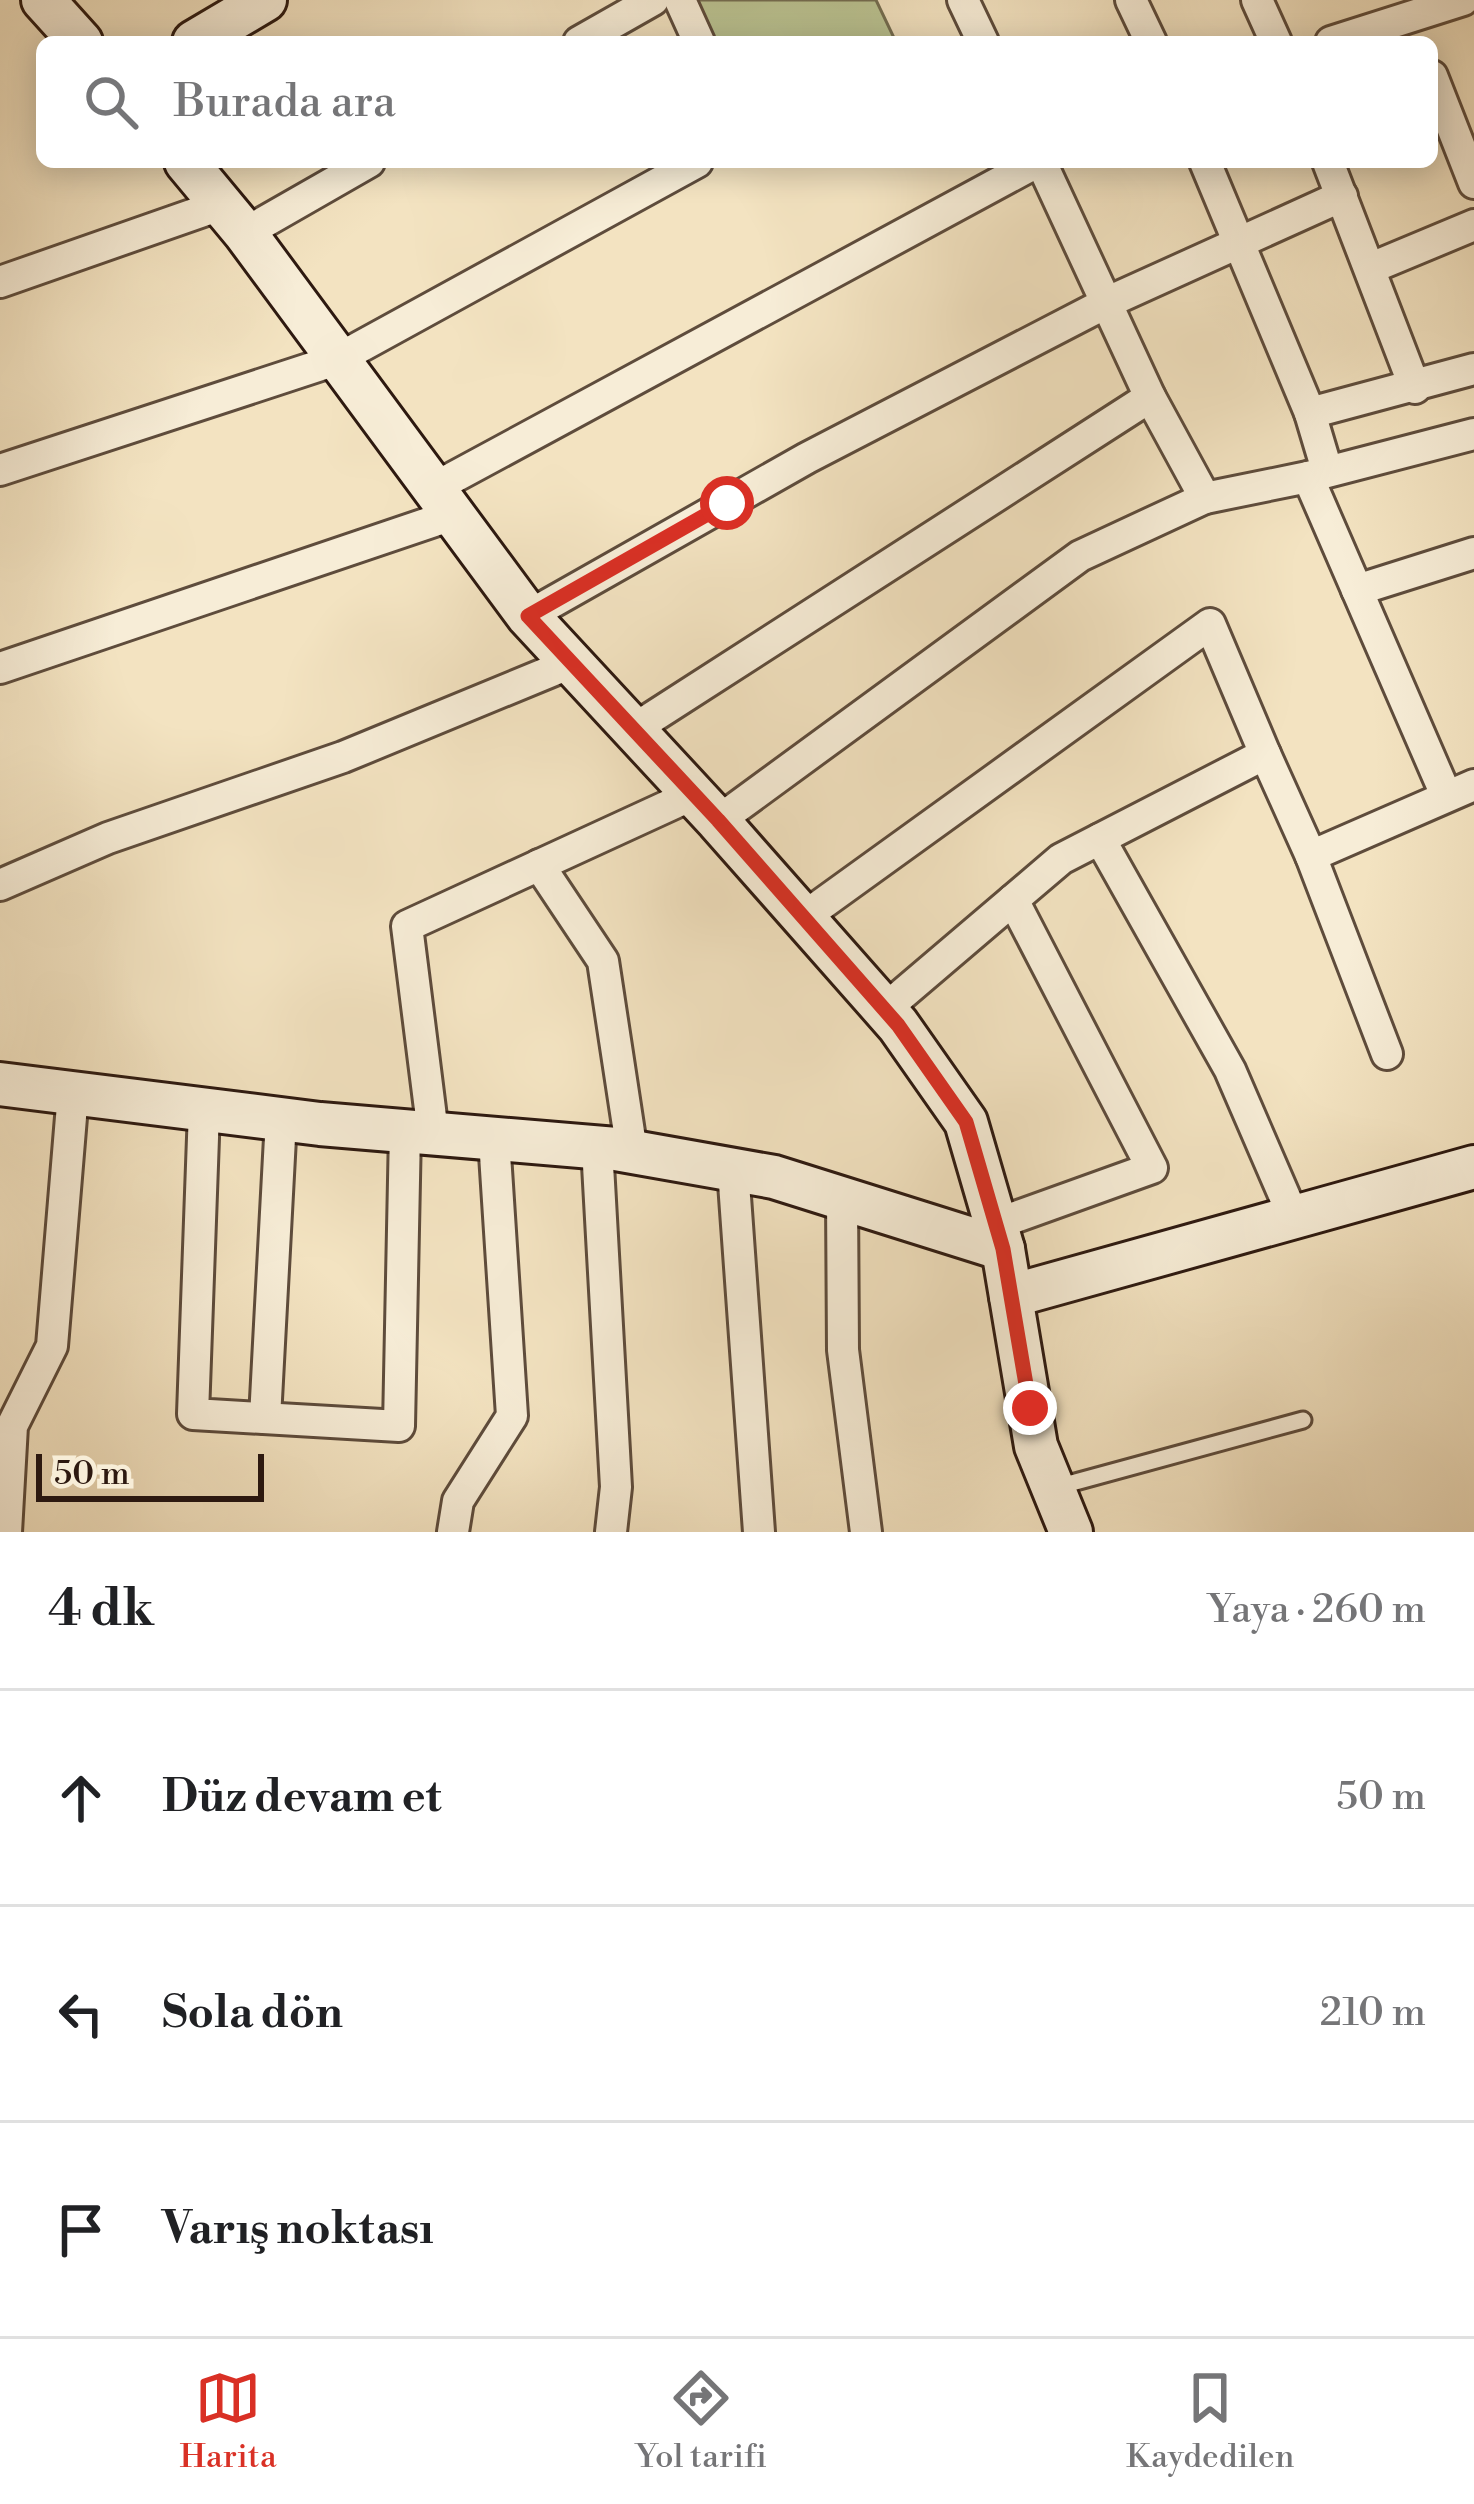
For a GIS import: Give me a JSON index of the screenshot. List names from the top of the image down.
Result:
{
  "scale_bar": "50 m",
  "page": {
    "search": "Burada ara",
    "scale": "50 m",
    "heading": ["4 dk", "Yaya · 260 m"],
    "list": [
      ["Düz devam et", "50 m"],
      ["Sola dön", "210 m"],
      "Varış noktası"
    ],
    "nav": ["Harita", "Yol tarifi", "Kaydedilen"]
  }
}
